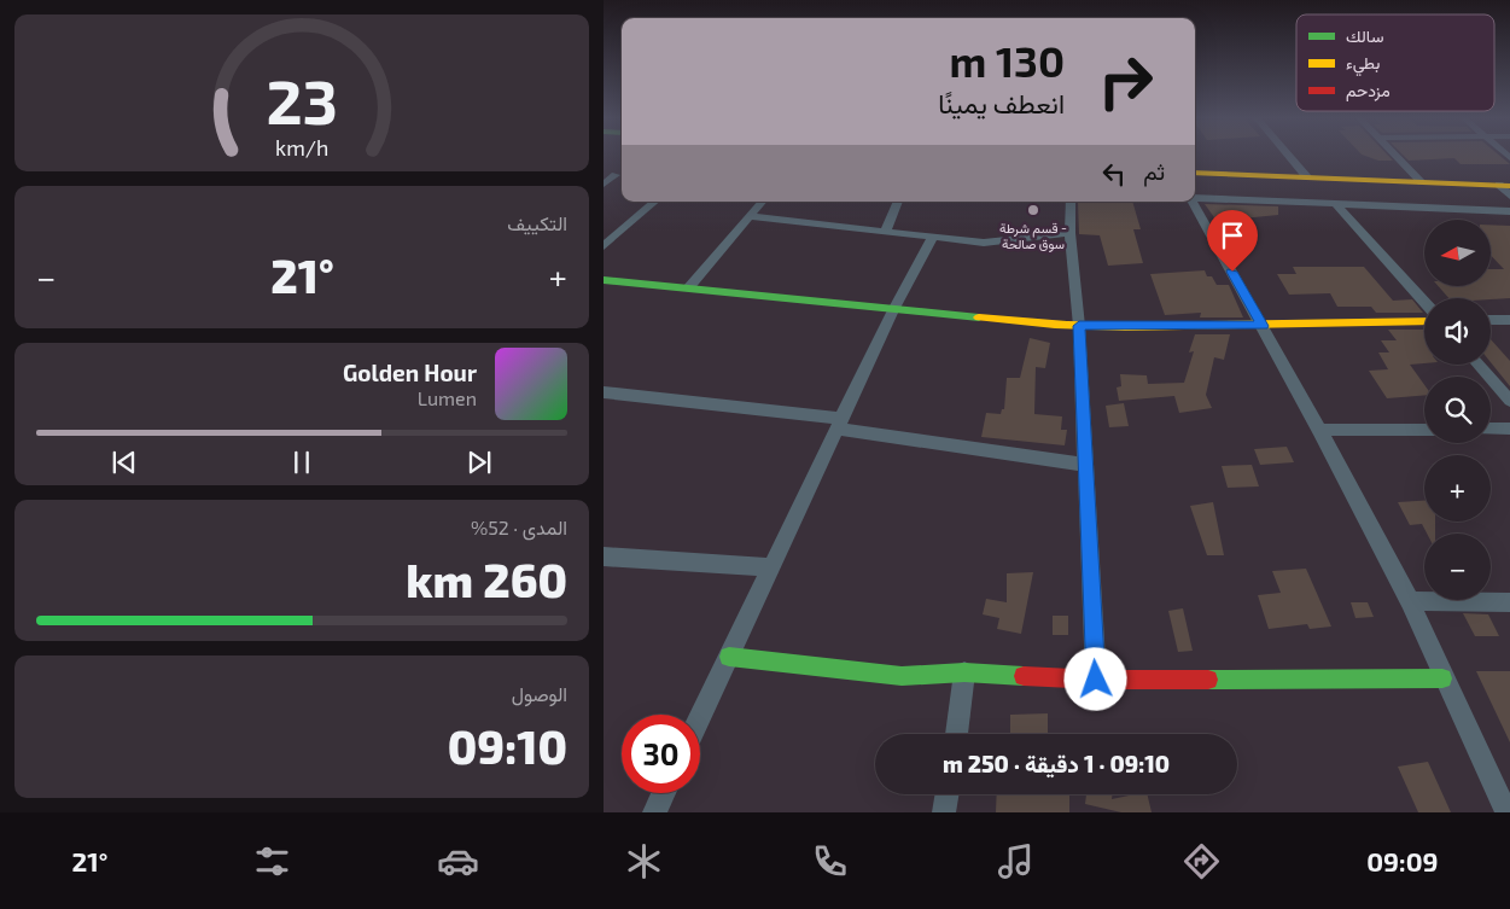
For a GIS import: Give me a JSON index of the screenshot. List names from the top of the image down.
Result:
{
  "places": ["قسم شرطة - سوق صالحة"],
  "legend": ["سالك", "بطيء", "مزدحم"],
  "north": "left",
  "page": {
    "turn": ["130 m", "انعطف يمينًا"],
    "then": "ثم",
    "tile": [
      "التكييف",
      ["المدى · 52%", "260 km"],
      ["الوصول", "09:10"]
    ],
    "map_buttons": ["+", "−"],
    "heat": ["−", "21°", "+"],
    "song": ["Golden Hour", "Lumen"],
    "limit": "30",
    "trip": "09:10 · 1 دقيقة · 250 m",
    "tabs": ["09:09", "21°"],
    "gauge": ["23", "km/h"]
  }
}
